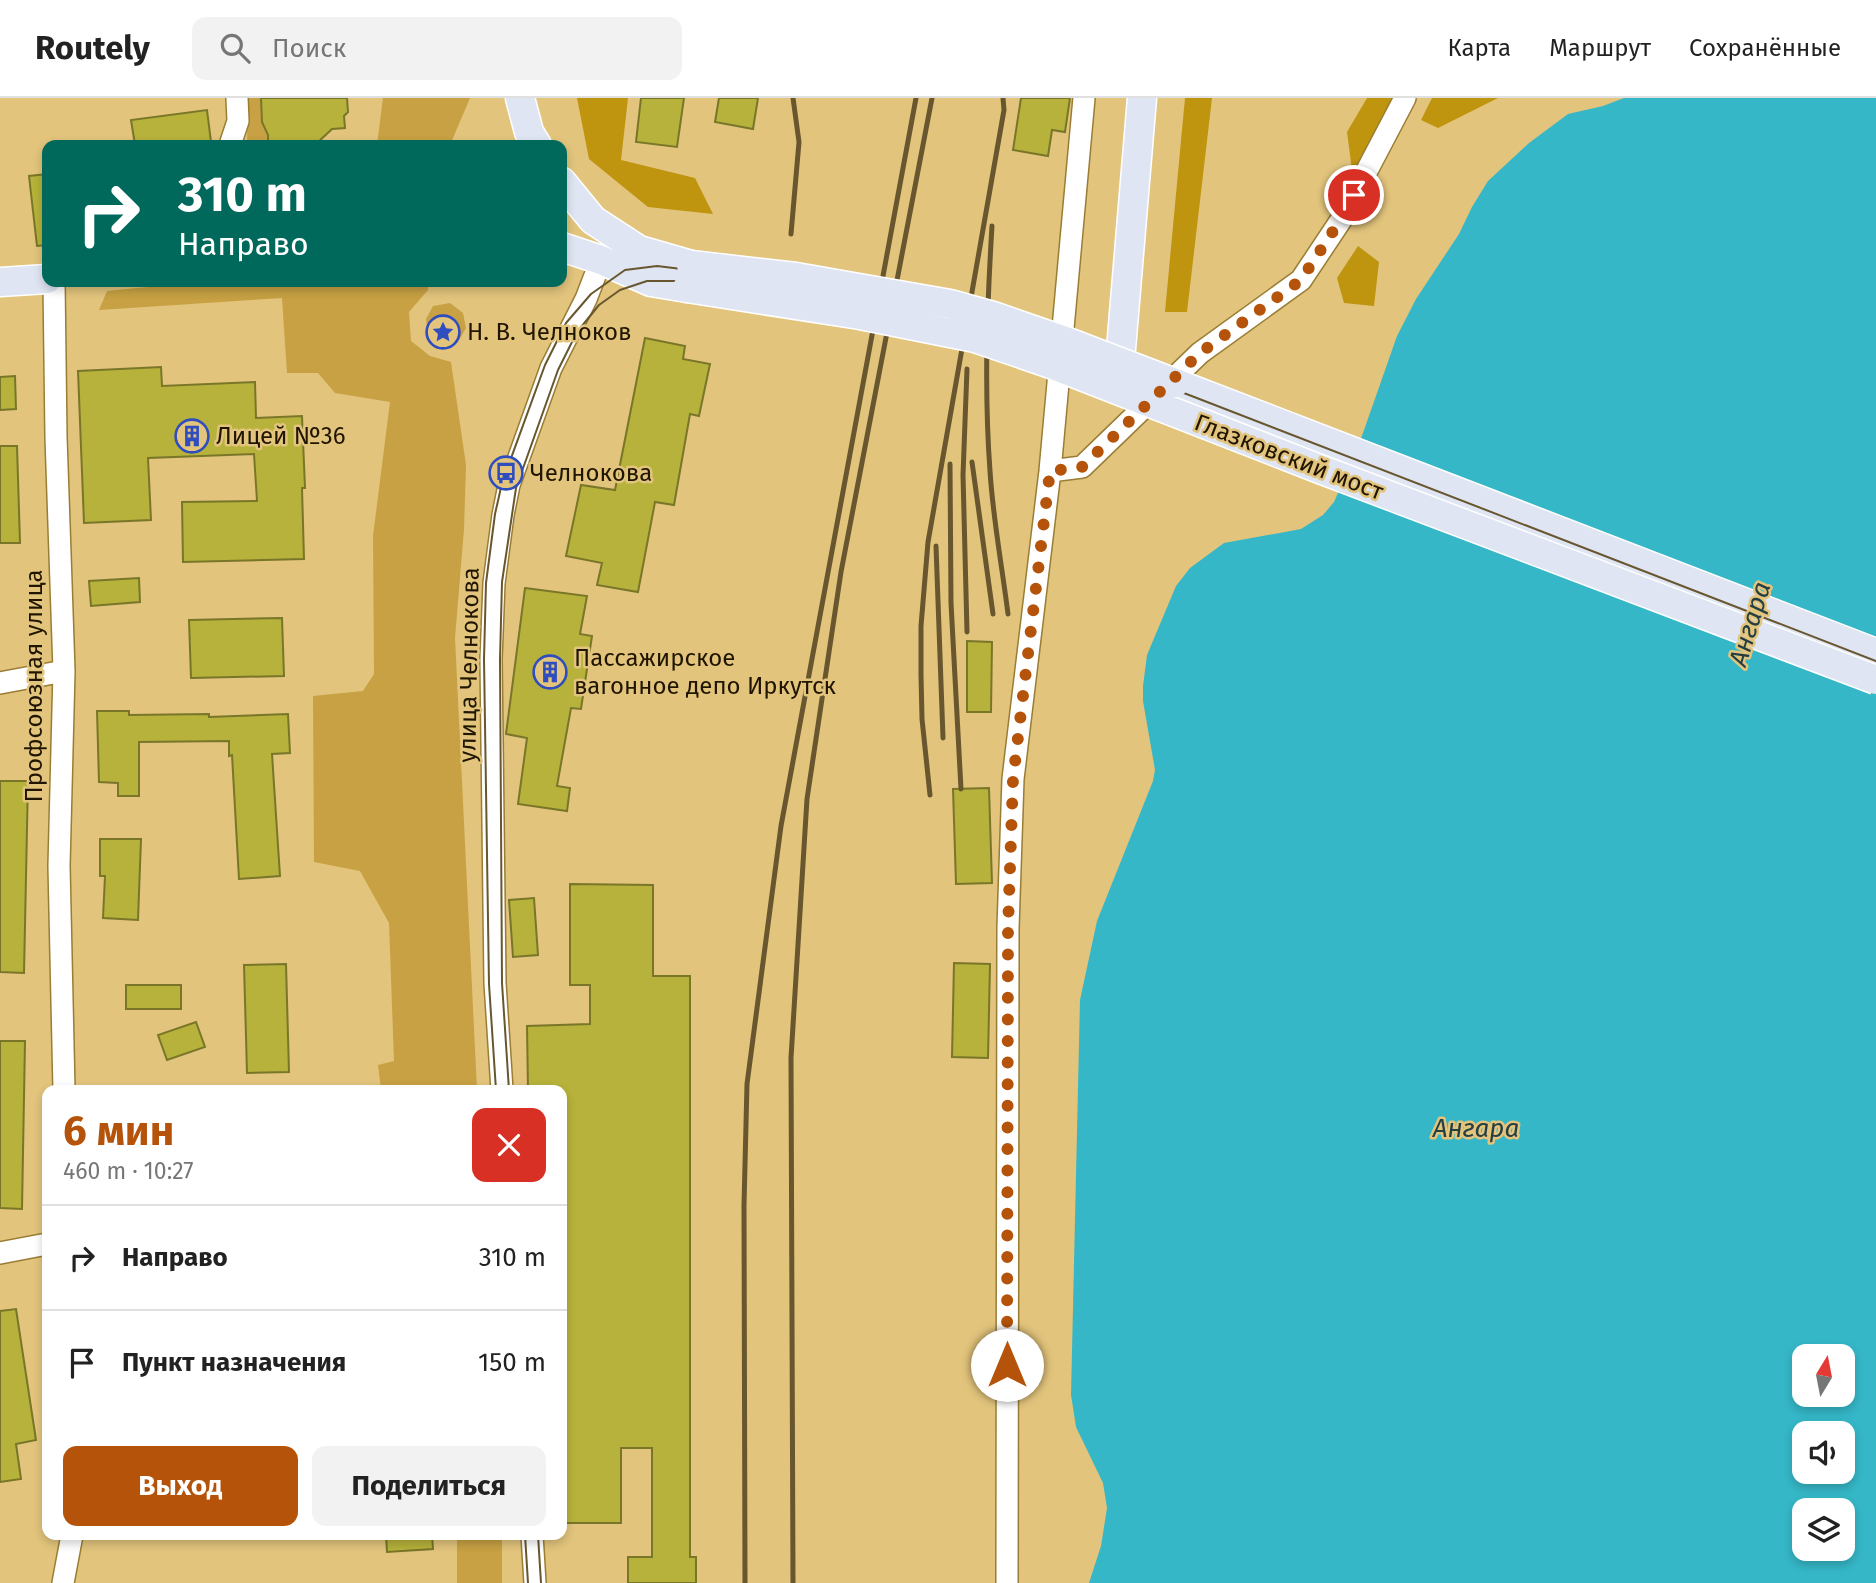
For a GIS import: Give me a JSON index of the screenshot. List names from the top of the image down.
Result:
{
  "streets": {
    "main road": ["Глазковский мост"],
    "street": ["улица Челнокова", "Профсоюзная улица"]
  },
  "water": ["Ангара"],
  "places": {
    "place": ["Н. В. Челноков"],
    "building": ["Лицей №36", "Пассажирское вагонное депо Иркутск"],
    "bus stop": ["Челнокова"]
  },
  "north": "top",
  "page": {
    "header": "Routely",
    "search": "Поиск",
    "nav": ["Карта", "Маршрут", "Сохранённые"],
    "turn": ["310 m", "Направо"],
    "heading": ["6 мин", "460 m · 10:27"],
    "list": [
      {
        "name": "Направо",
        "value": "310 m"
      },
      {
        "name": "Пункт назначения",
        "value": "150 m"
      }
    ],
    "buttons": ["Выход", "Поделиться"]
  }
}
